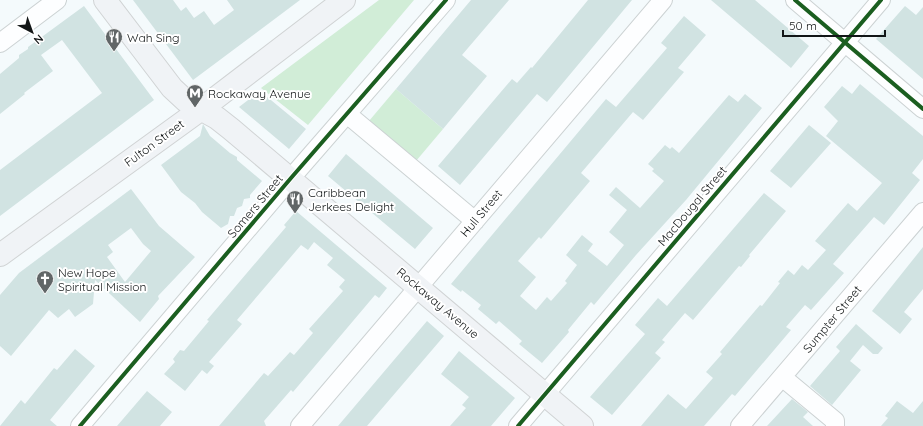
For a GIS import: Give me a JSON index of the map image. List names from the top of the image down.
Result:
{
  "streets": {
    "main road": ["Fulton Street", "Rockaway Avenue"],
    "street": [
      "Somers Street",
      "MacDougal Street",
      "Hull Street",
      "Sumpter Street"
    ]
  },
  "crossings": [
    ["Fulton Street", "Rockaway Avenue"],
    ["Somers Street", "Rockaway Avenue"],
    ["MacDougal Street", "Rockaway Avenue"],
    ["Hull Street", "Rockaway Avenue"]
  ],
  "places": {
    "restaurant": ["Wah Sing", "Caribbean Jerkees Delight"],
    "metro station": ["Rockaway Avenue"],
    "church": ["New Hope Spiritual Mission"]
  },
  "scale_bar": "50 m",
  "north": "bottom right"
}
